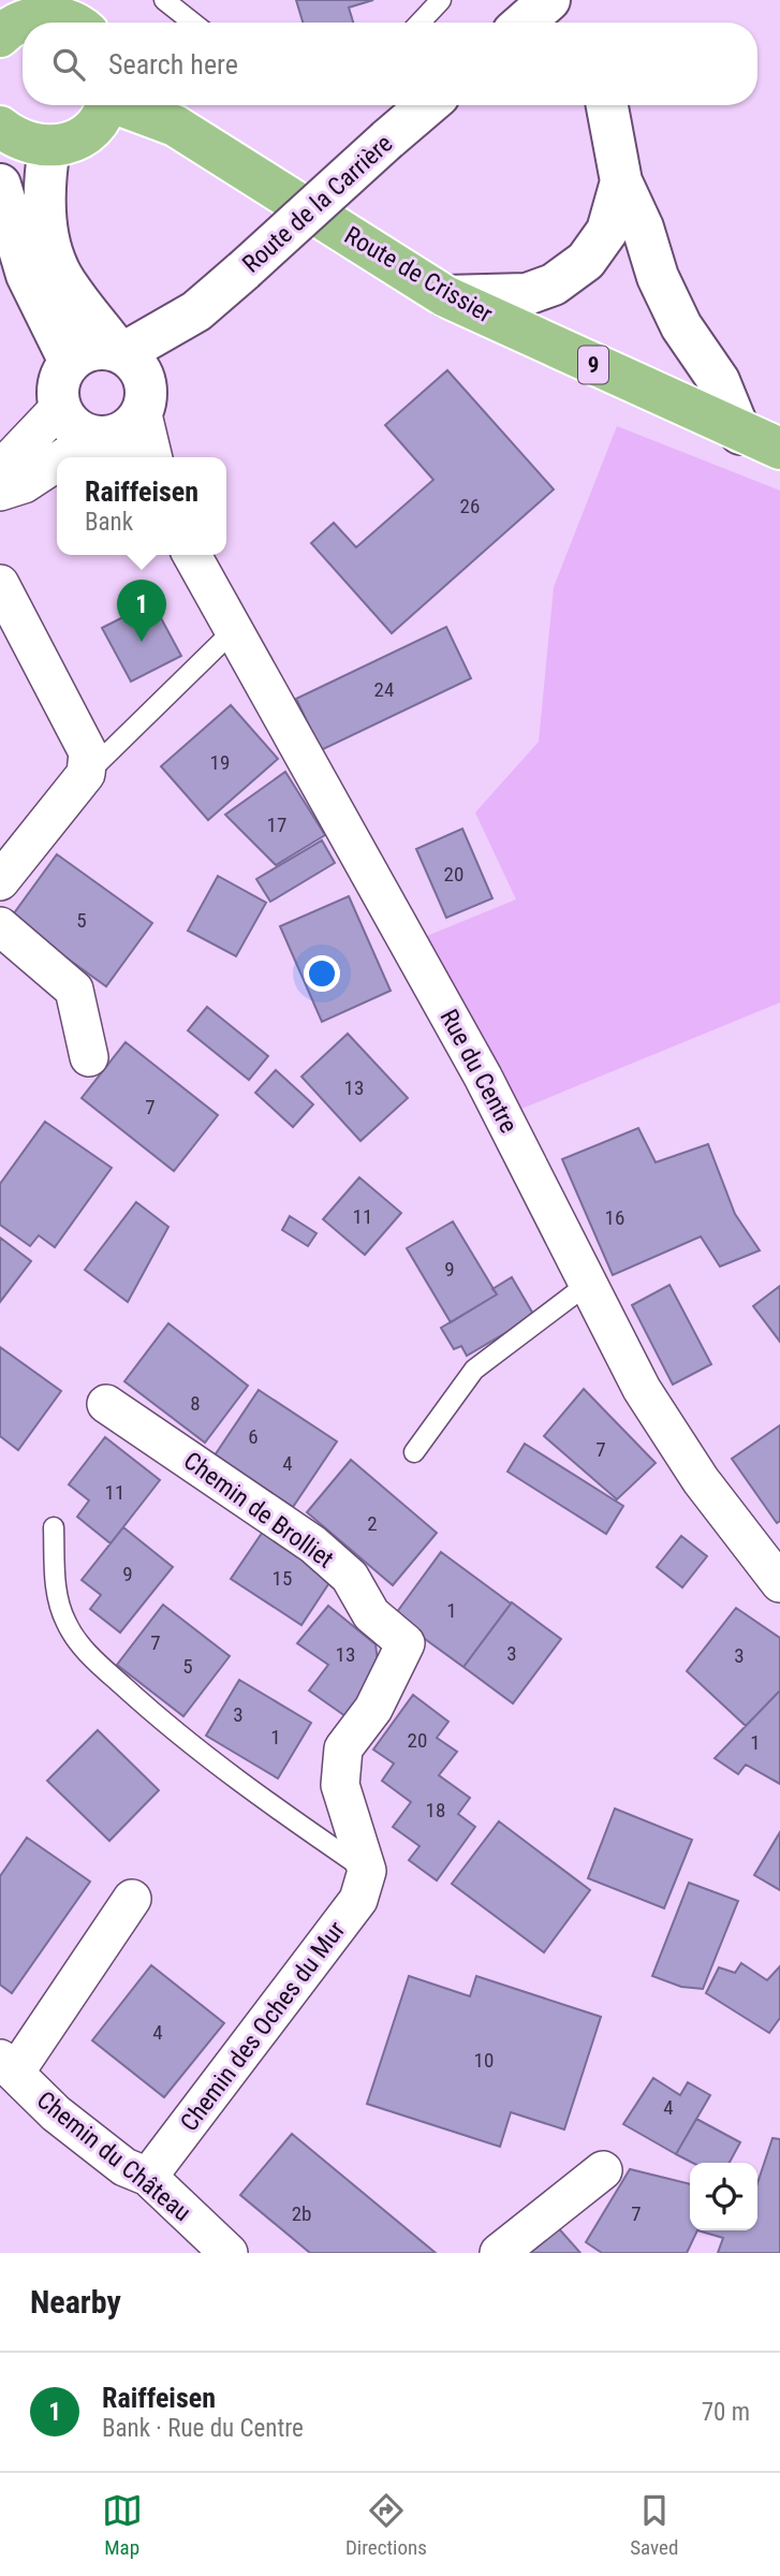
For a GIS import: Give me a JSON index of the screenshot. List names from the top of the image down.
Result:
{
  "streets": {
    "main road": ["Route de Crissier", "9"],
    "street": [
      "Route de la Carrière",
      "Rue du Centre",
      "Chemin de Brolliet",
      "Chemin des Oches du Mur",
      "Chemin du Château"
    ]
  },
  "crossings": [
    ["Chemin de Brolliet", "Chemin des Oches du Mur"],
    ["Chemin des Oches du Mur", "Chemin du Château"]
  ],
  "house_numbers": [
    "26",
    "24",
    "19",
    "17",
    "20",
    "5",
    "13",
    "7",
    "11",
    "16",
    "9",
    "8",
    "6",
    "7",
    "4",
    "11",
    "2",
    "9",
    "15",
    "1",
    "7",
    "3",
    "13",
    "3",
    "5",
    "3",
    "1",
    "20",
    "1",
    "18",
    "4",
    "10",
    "4",
    "2b",
    "7"
  ],
  "page": {
    "search": "Search here",
    "popup": ["Raiffeisen", "Bank"],
    "pins": "1",
    "heading": "Nearby",
    "list": [
      {
        "mark": "1",
        "name": "Raiffeisen",
        "note": "Bank · Rue du Centre",
        "value": "70 m"
      }
    ],
    "nav": ["Map", "Directions", "Saved"]
  }
}
